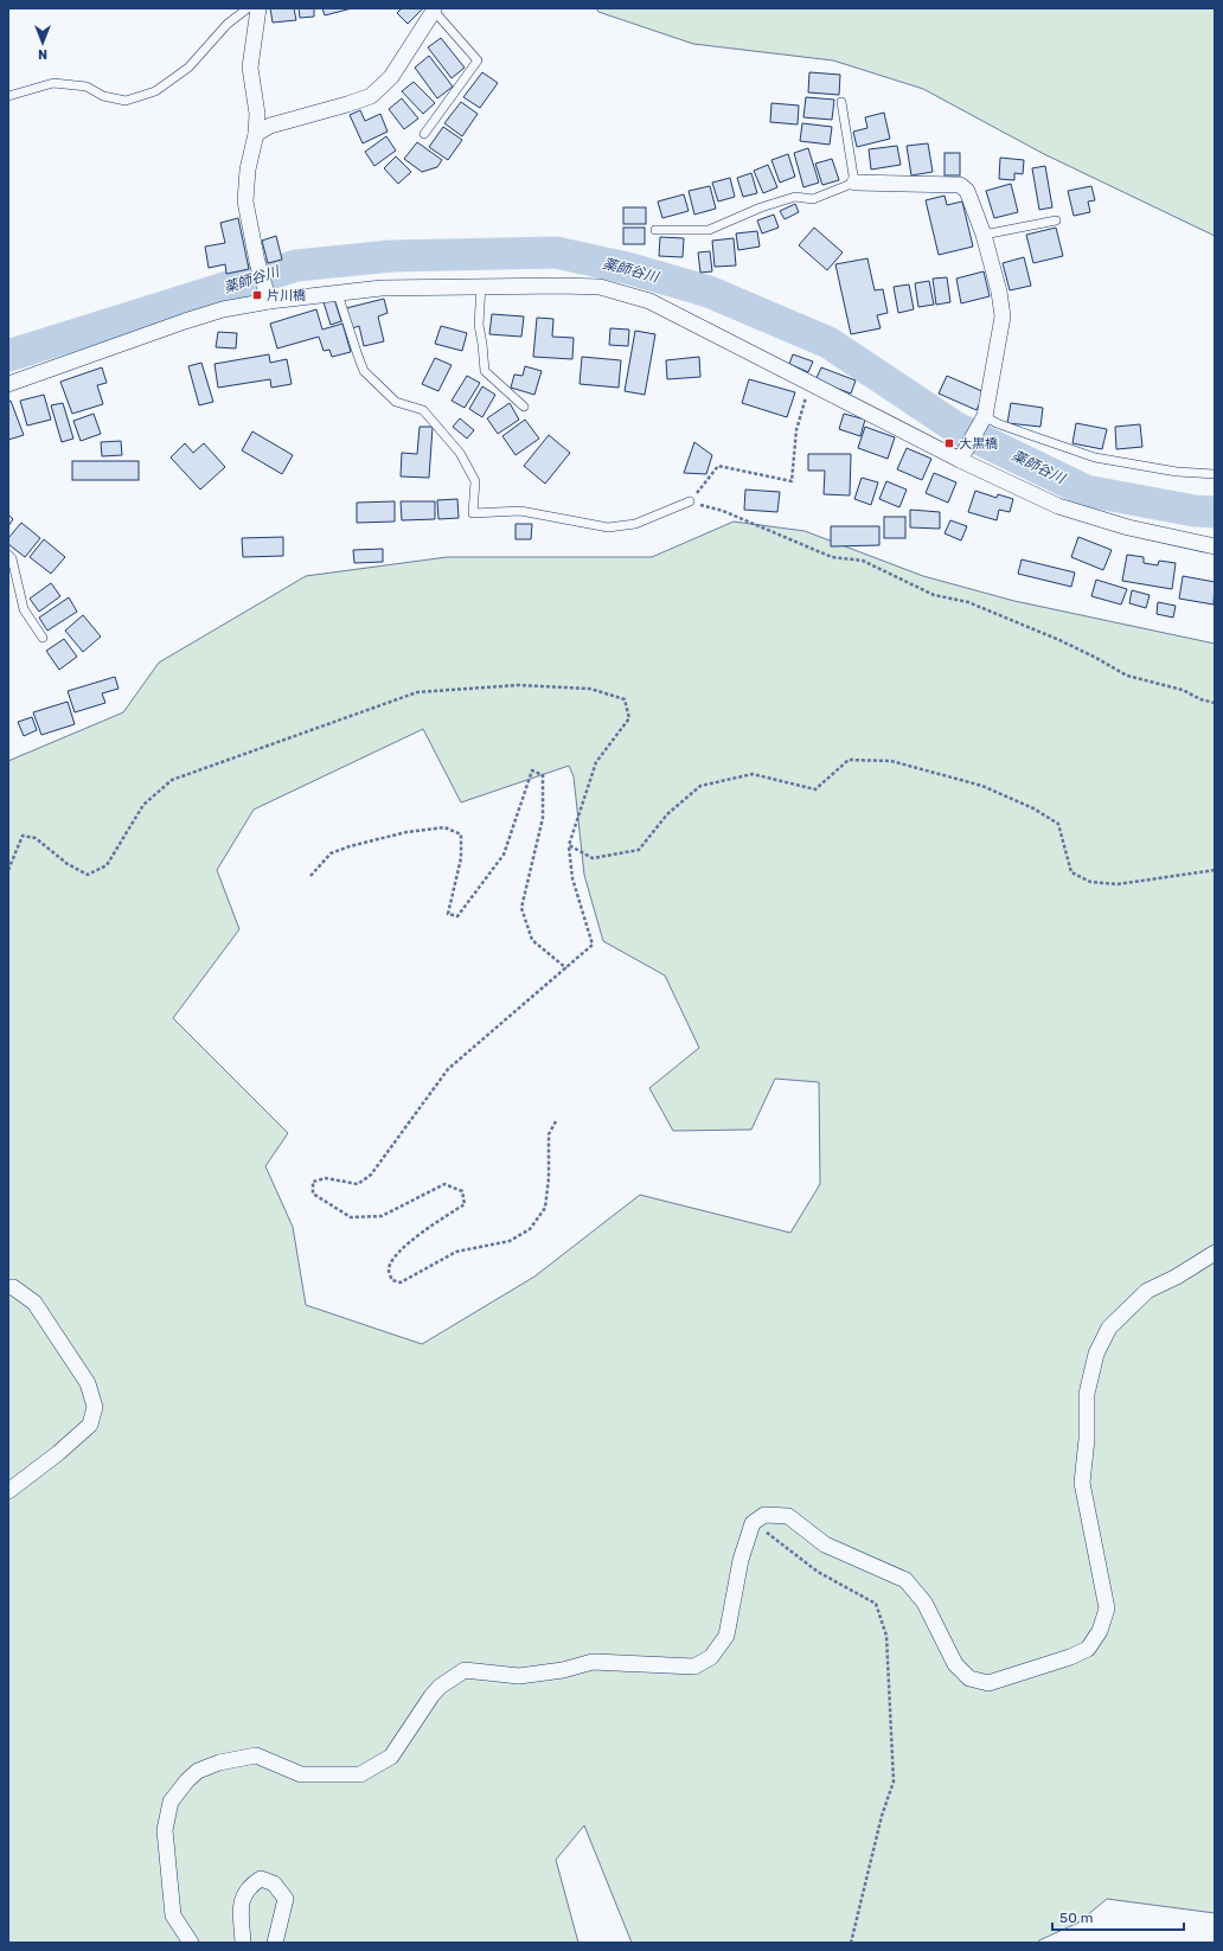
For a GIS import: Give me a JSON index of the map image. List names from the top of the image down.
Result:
{
  "water": ["薬師谷川"],
  "places": {
    "transit": ["片川橋", "大黒橋"]
  },
  "scale_bar": "50 m",
  "north": "bottom"
}
